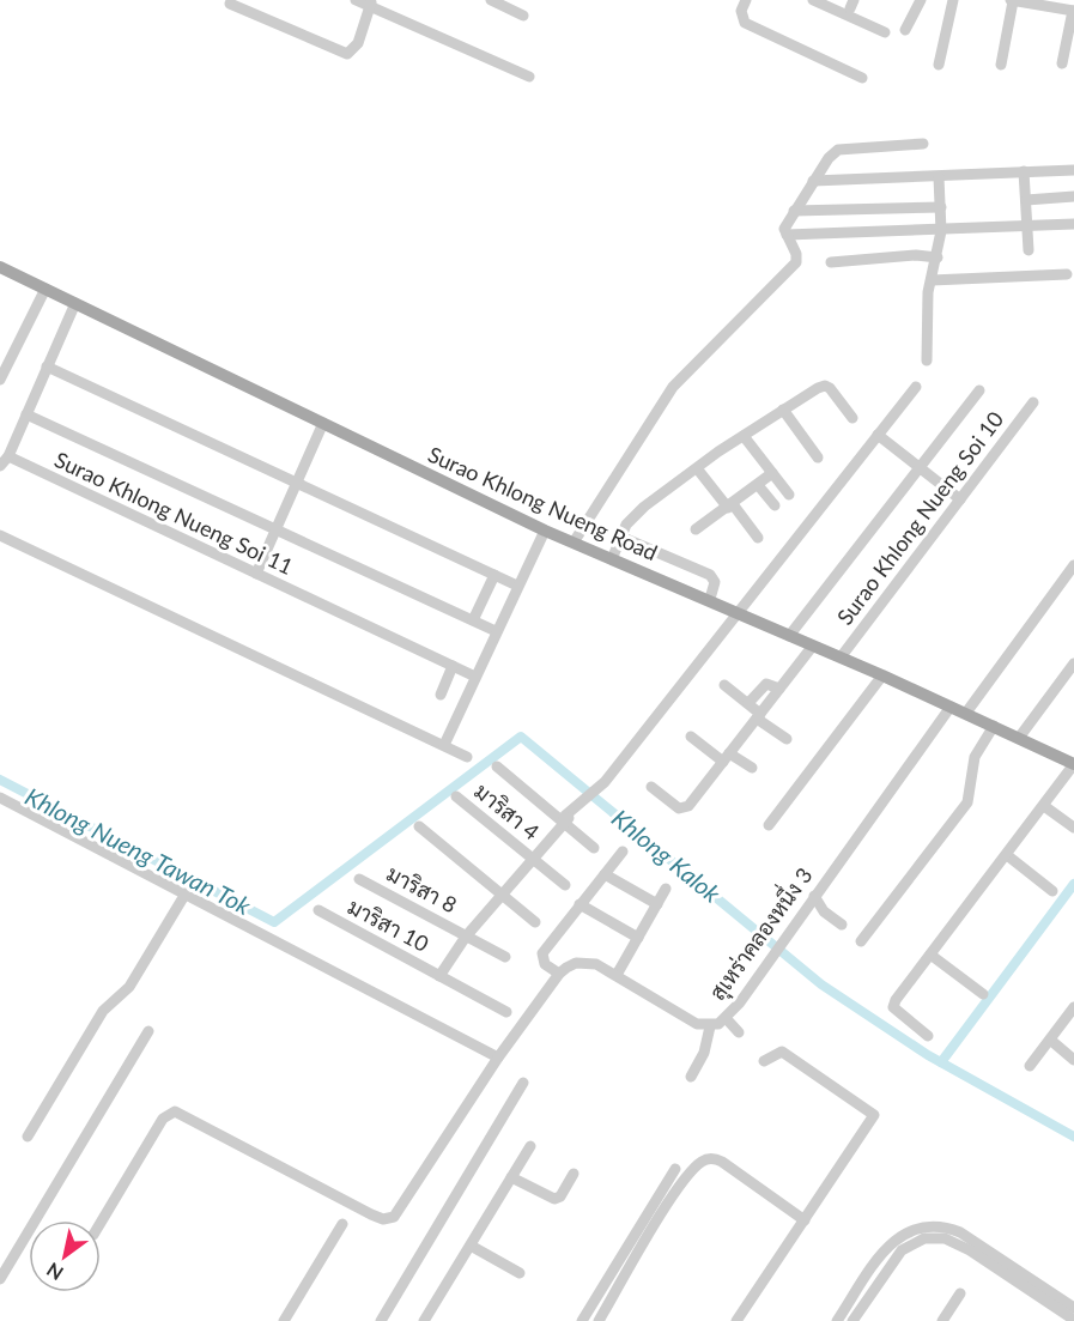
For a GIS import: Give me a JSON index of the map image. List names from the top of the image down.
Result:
{
  "streets": {
    "main road": ["Surao Khlong Nueng Road"],
    "street": [
      "Surao Khlong Nueng Soi 11",
      "Surao Khlong Nueng Soi 10",
      "มาริสา 4",
      "มาริสา 8",
      "มาริสา 10",
      "สุเหร่าคลองหนึ่ง 3"
    ]
  },
  "crossings": [
    ["Surao Khlong Nueng Road", "Surao Khlong Nueng Soi 10"],
    ["Surao Khlong Nueng Road", "สุเหร่าคลองหนึ่ง 3"]
  ],
  "water": ["Khlong Nueng Tawan Tok", "Khlong Kalok"],
  "north": "bottom left"
}
